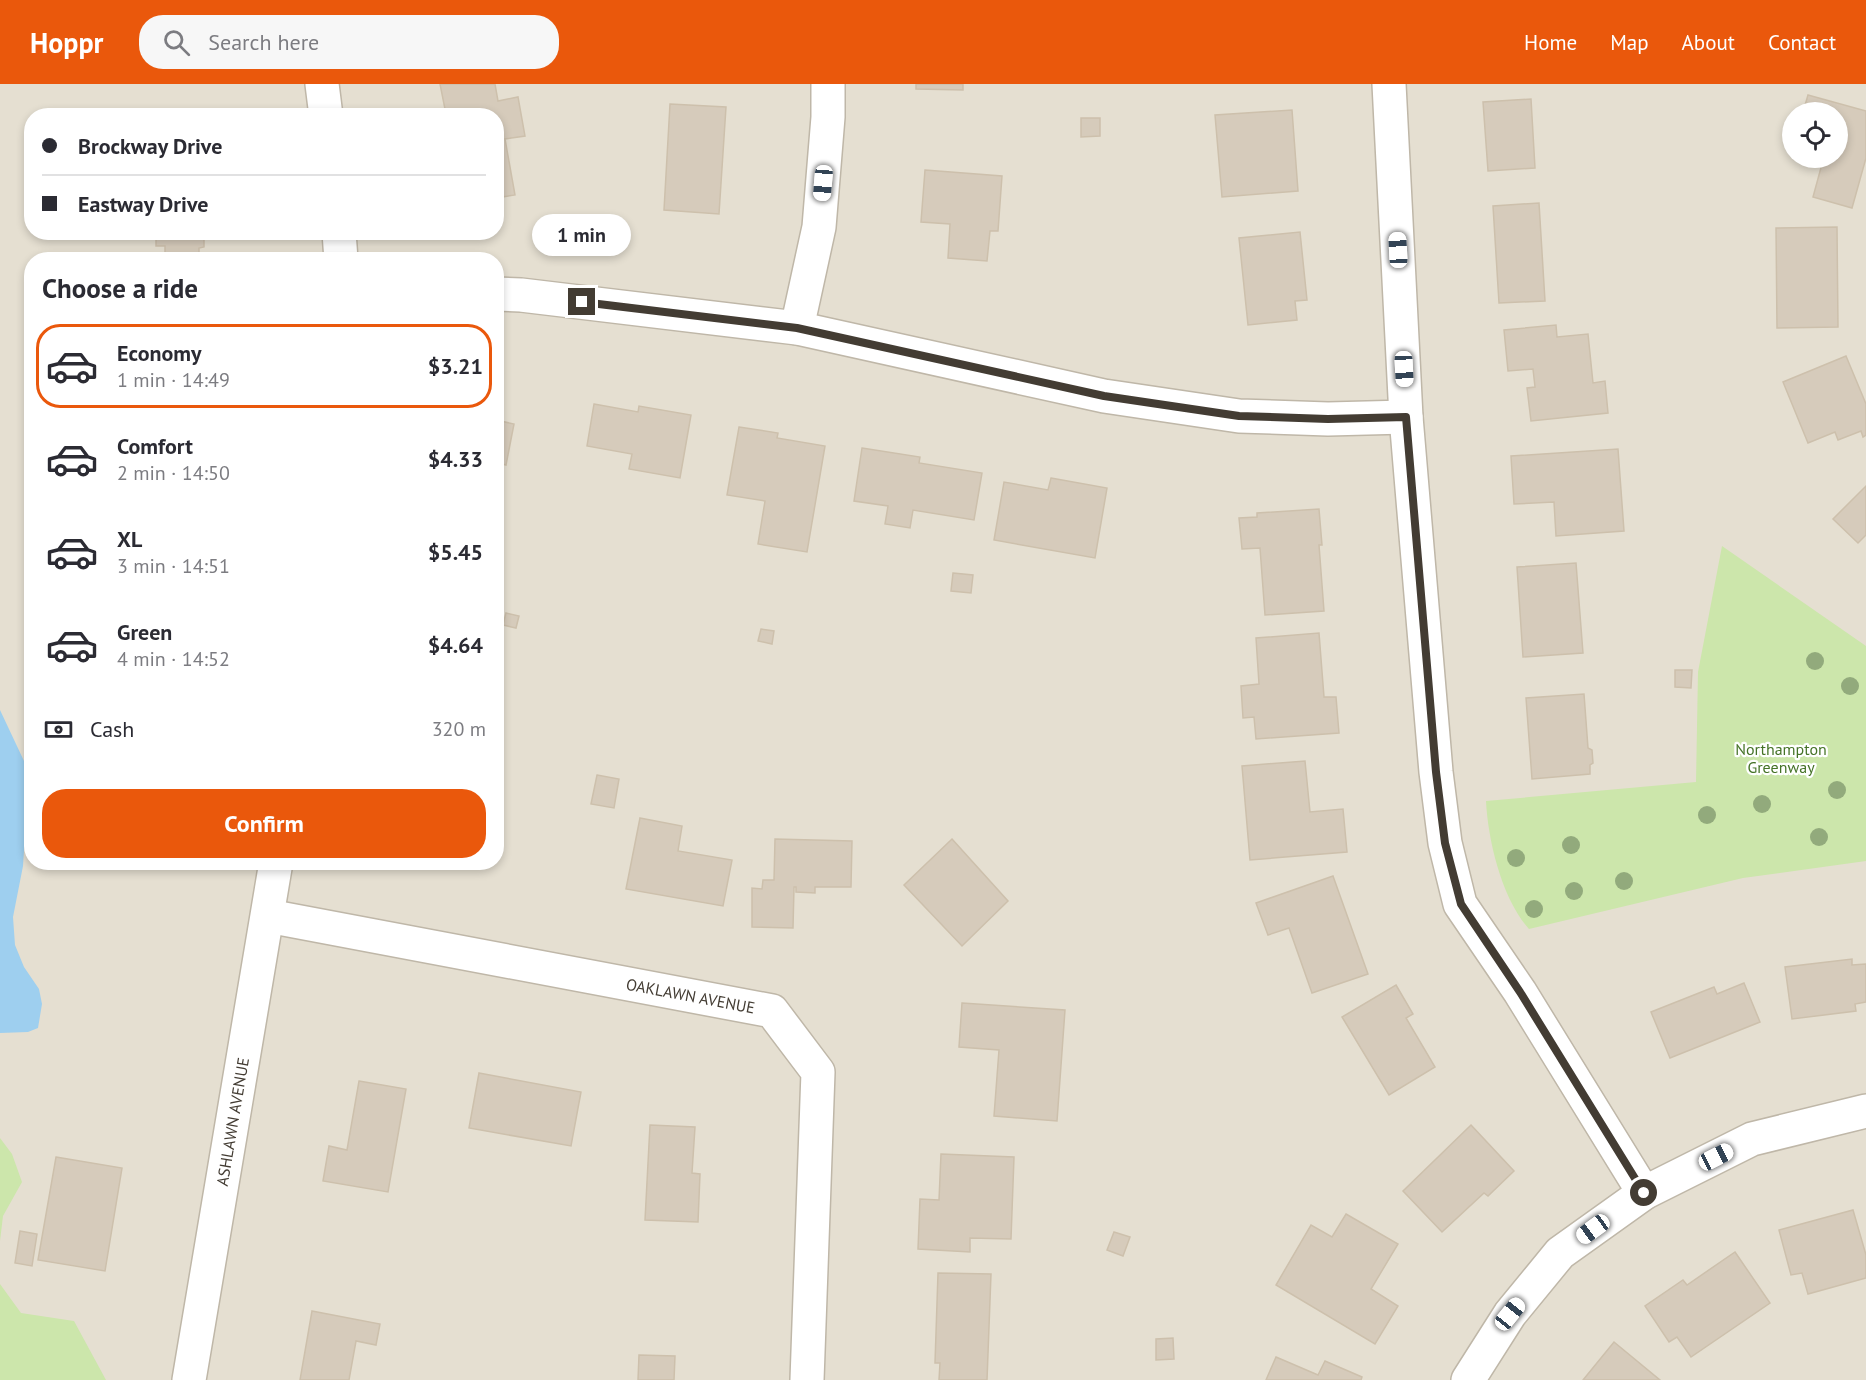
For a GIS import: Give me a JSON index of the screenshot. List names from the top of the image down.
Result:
{
  "streets": {
    "street": ["OAKLAWN AVENUE", "ASHLAWN AVENUE"]
  },
  "crossings": [
    ["OAKLAWN AVENUE", "ASHLAWN AVENUE"]
  ],
  "parks": ["Northampton Greenway"],
  "page": {
    "header": "Hoppr",
    "search": "Search here",
    "nav": [
      "Home",
      "Map",
      "About",
      "Contact"
    ],
    "banner": ["Brockway Drive", "Eastway Drive"],
    "bubble": "1 min",
    "heading": "Choose a ride",
    "list": [
      {
        "name": "Economy",
        "note": "1 min · 14:49",
        "value": "$3.21"
      },
      {
        "name": "Comfort",
        "note": "2 min · 14:50",
        "value": "$4.33"
      },
      {
        "name": "XL",
        "note": "3 min · 14:51",
        "value": "$5.45"
      },
      {
        "name": "Green",
        "note": "4 min · 14:52",
        "value": "$4.64"
      }
    ],
    "pay": ["Cash", "320 m"],
    "buttons": "Confirm"
  }
}
